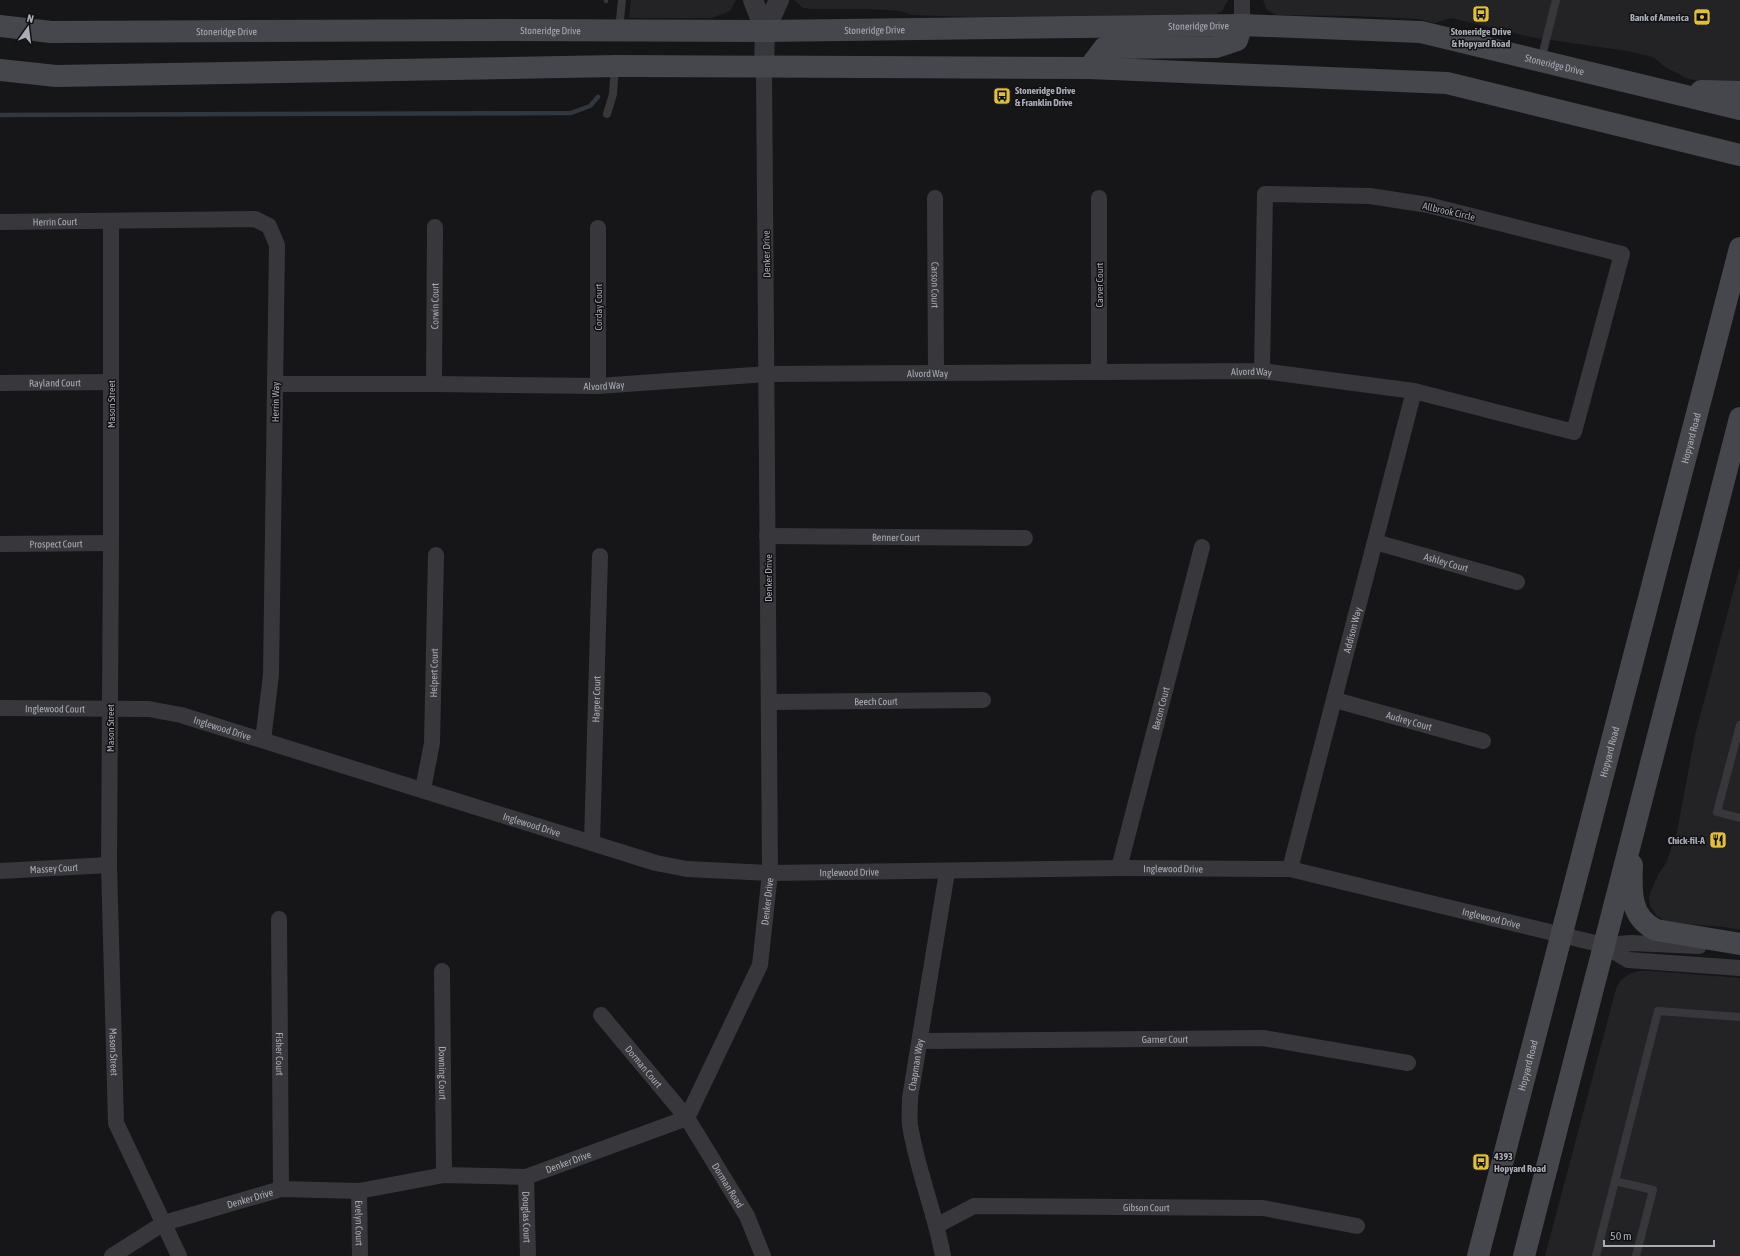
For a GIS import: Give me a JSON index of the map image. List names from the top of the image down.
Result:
{
  "streets": {
    "main road": ["Stoneridge Drive", "Hopyard Road"],
    "street": [
      "Allbrook Circle",
      "Herrin Court",
      "Denker Drive",
      "Carson Court",
      "Carver Court",
      "Corwin Court",
      "Corday Court",
      "Alvord Way",
      "Rayland Court",
      "Herrin Way",
      "Mason Street",
      "Benner Court",
      "Prospect Court",
      "Ashley Court",
      "Addison Way",
      "Helpert Court",
      "Harper Court",
      "Beech Court",
      "Inglewood Court",
      "Bacon Court",
      "Audrey Court",
      "Inglewood Drive",
      "Massey Court",
      "Garner Court",
      "Fisher Court",
      "Chapman Way",
      "Dorman Court",
      "Downing Court",
      "Dorman Road",
      "Gibson Court",
      "Douglas Court",
      "Evelyn Court"
    ]
  },
  "crossings": [
    ["Allbrook Circle", "Alvord Way"],
    ["Herrin Court", "Herrin Way"],
    ["Herrin Court", "Mason Street"],
    ["Denker Drive", "Alvord Way"],
    ["Denker Drive", "Mason Street"],
    ["Denker Drive", "Benner Court"],
    ["Denker Drive", "Beech Court"],
    ["Denker Drive", "Inglewood Drive"],
    ["Denker Drive", "Fisher Court"],
    ["Denker Drive", "Dorman Court"],
    ["Denker Drive", "Downing Court"],
    ["Denker Drive", "Dorman Road"],
    ["Denker Drive", "Douglas Court"],
    ["Denker Drive", "Evelyn Court"],
    ["Carson Court", "Alvord Way"],
    ["Carver Court", "Alvord Way"],
    ["Corwin Court", "Alvord Way"],
    ["Corday Court", "Alvord Way"],
    ["Alvord Way", "Herrin Way"],
    ["Alvord Way", "Addison Way"],
    ["Rayland Court", "Mason Street"],
    ["Herrin Way", "Mason Street"],
    ["Herrin Way", "Inglewood Drive"],
    ["Mason Street", "Prospect Court"],
    ["Mason Street", "Inglewood Court"],
    ["Mason Street", "Inglewood Drive"],
    ["Mason Street", "Massey Court"],
    ["Hopyard Road", "Inglewood Drive"],
    ["Ashley Court", "Addison Way"],
    ["Addison Way", "Audrey Court"],
    ["Addison Way", "Inglewood Drive"],
    ["Helpert Court", "Inglewood Drive"],
    ["Harper Court", "Inglewood Drive"],
    ["Inglewood Court", "Inglewood Drive"],
    ["Bacon Court", "Inglewood Drive"],
    ["Inglewood Drive", "Chapman Way"],
    ["Garner Court", "Chapman Way"],
    ["Chapman Way", "Gibson Court"],
    ["Dorman Court", "Dorman Road"]
  ],
  "places": {
    "bus stop": ["Stoneridge Drive & Hopyard Road", "Stoneridge Drive & Franklin Drive", "4393 Hopyard Road"],
    "bank": ["Bank of America"],
    "restaurant": ["Chick-fil-A"]
  },
  "scale_bar": "50 m",
  "north": "top"
}
